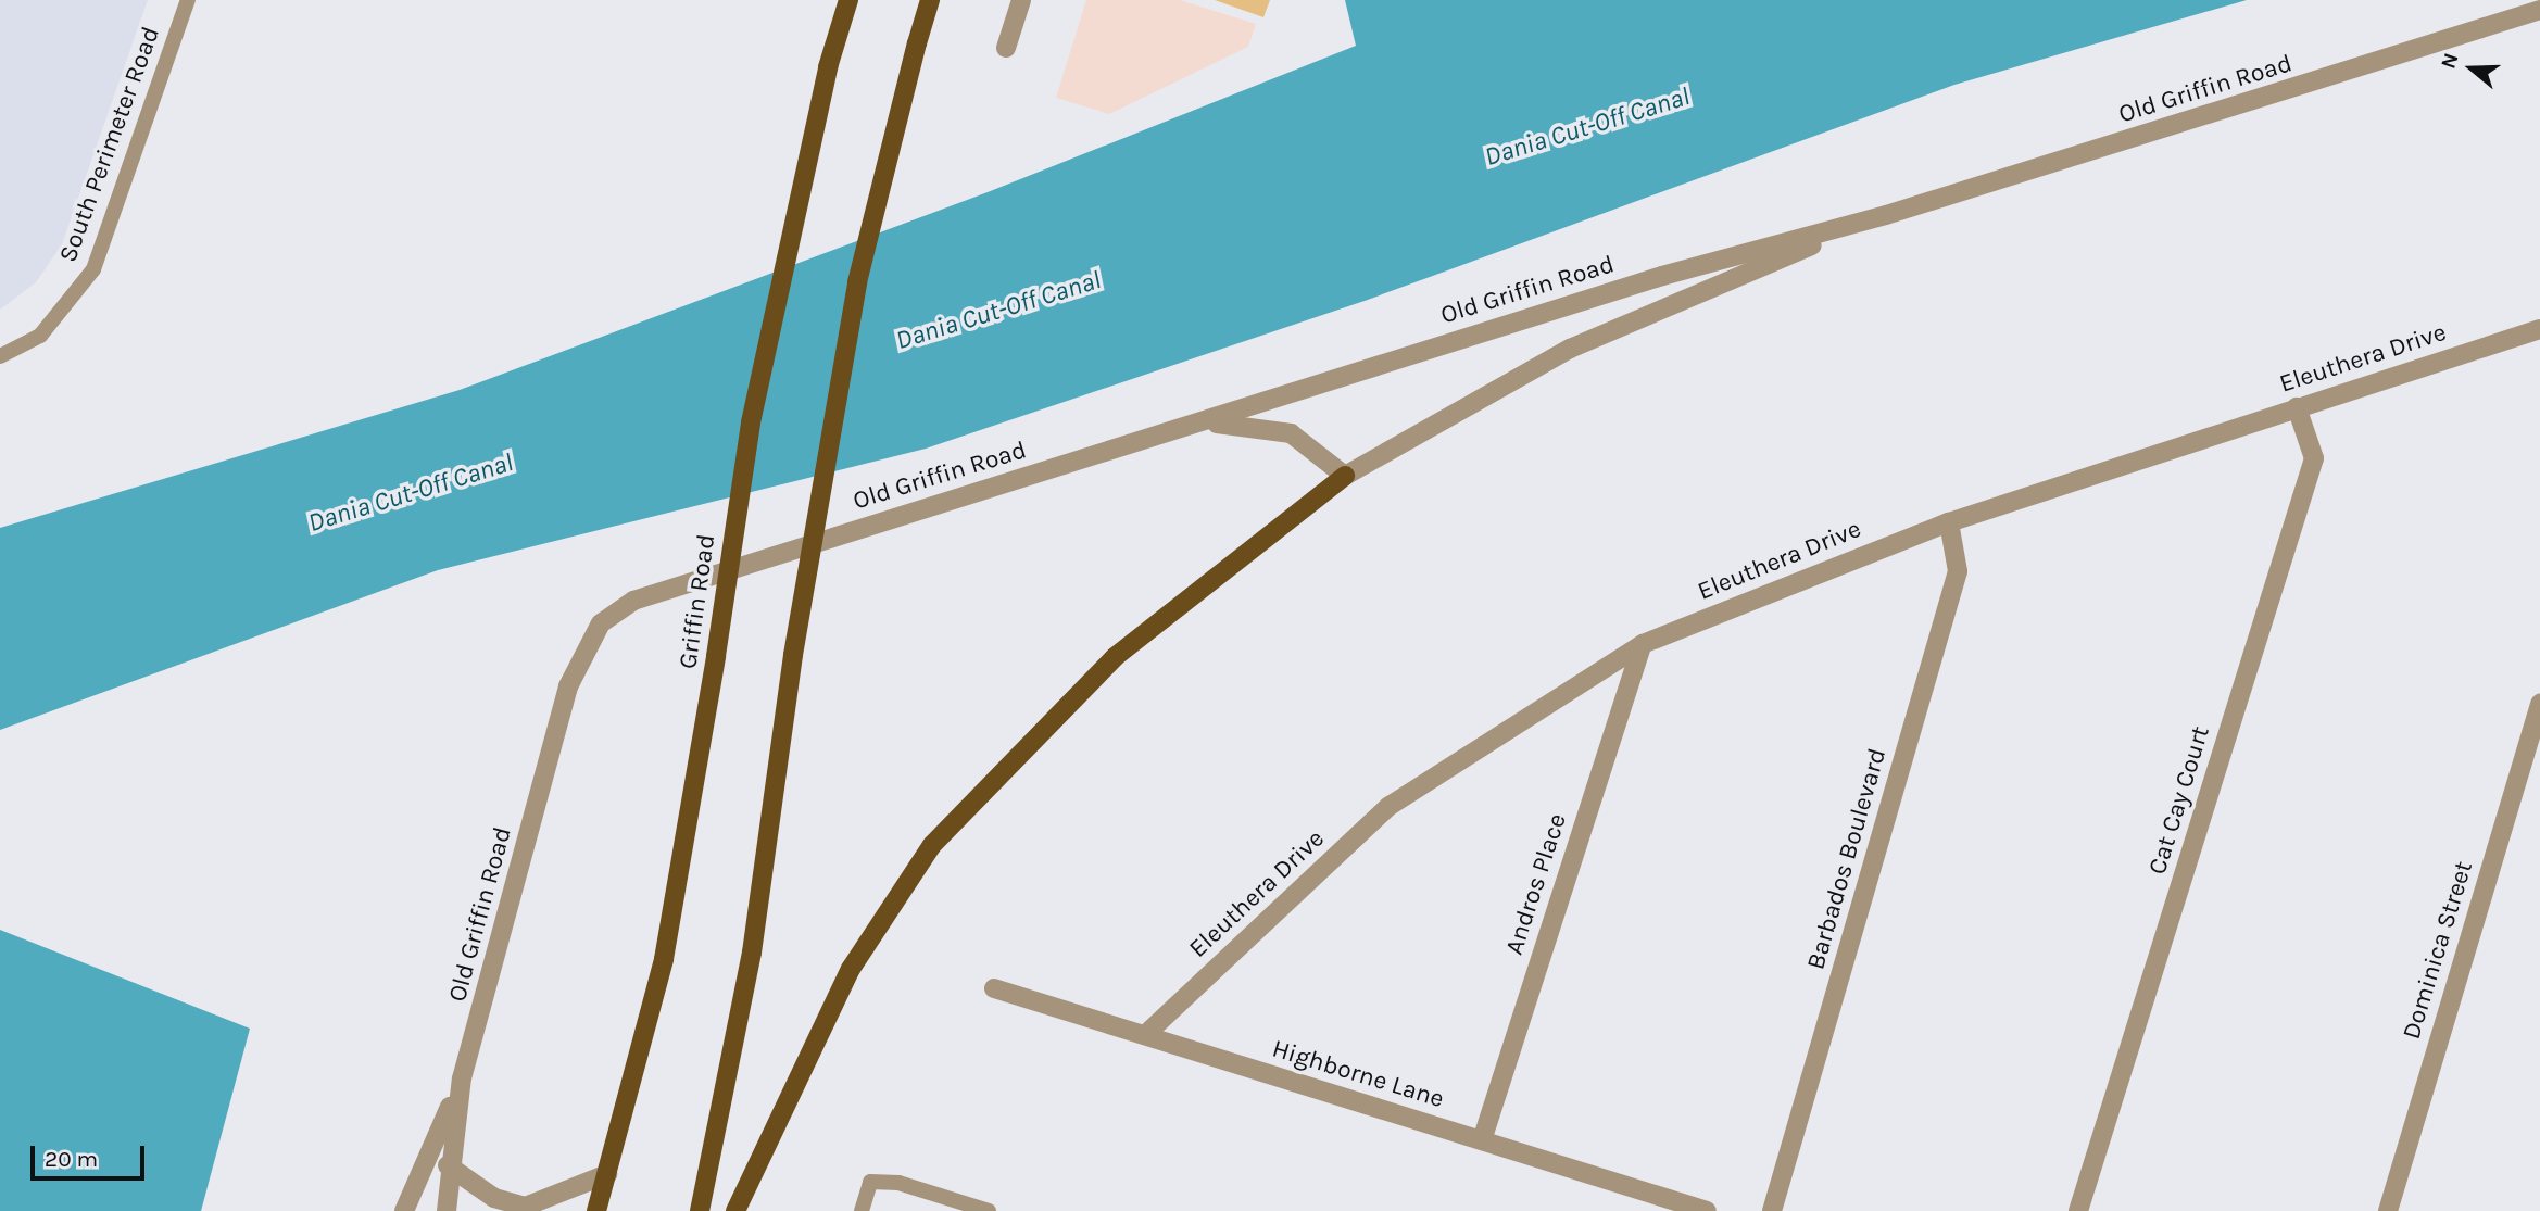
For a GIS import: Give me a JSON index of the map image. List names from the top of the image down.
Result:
{
  "streets": {
    "main road": ["Griffin Road"],
    "street": [
      "Old Griffin Road",
      "Eleuthera Drive",
      "Cat Cay Court",
      "Barbados Boulevard",
      "Andros Place",
      "Dominica Street",
      "Highborne Lane"
    ],
    "lane": ["South Perimeter Road"]
  },
  "crossings": [
    ["Eleuthera Drive", "Cat Cay Court"],
    ["Eleuthera Drive", "Barbados Boulevard"],
    ["Eleuthera Drive", "Andros Place"],
    ["Eleuthera Drive", "Highborne Lane"],
    ["Andros Place", "Highborne Lane"]
  ],
  "water": ["Dania Cut-Off Canal"],
  "scale_bar": "20 m",
  "north": "left"
}
